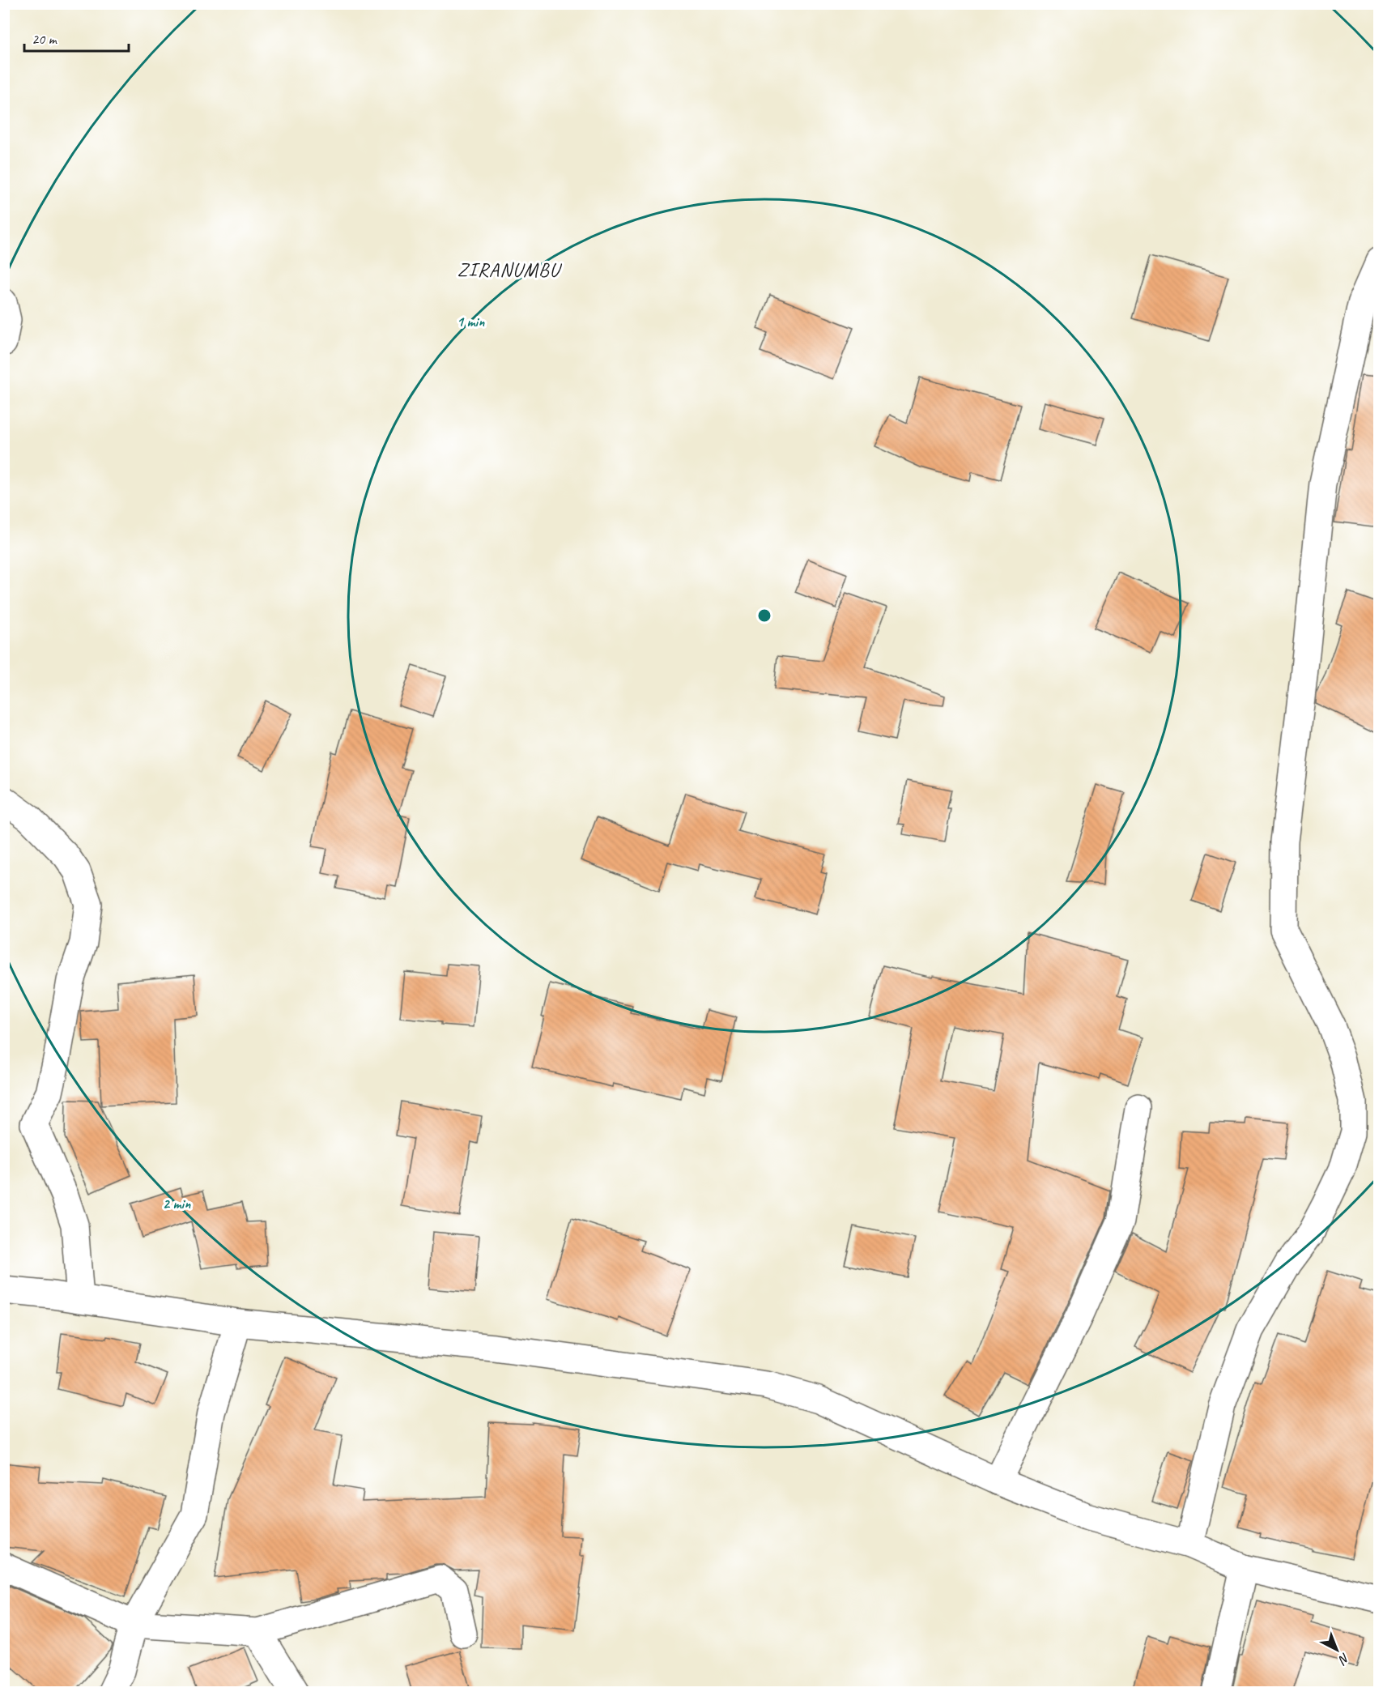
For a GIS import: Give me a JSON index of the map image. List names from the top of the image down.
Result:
{
  "districts": ["ZIRANUMBU"],
  "scale_bar": "20 m",
  "north": "bottom right",
  "rings": ["1 min", "2 min"]
}
